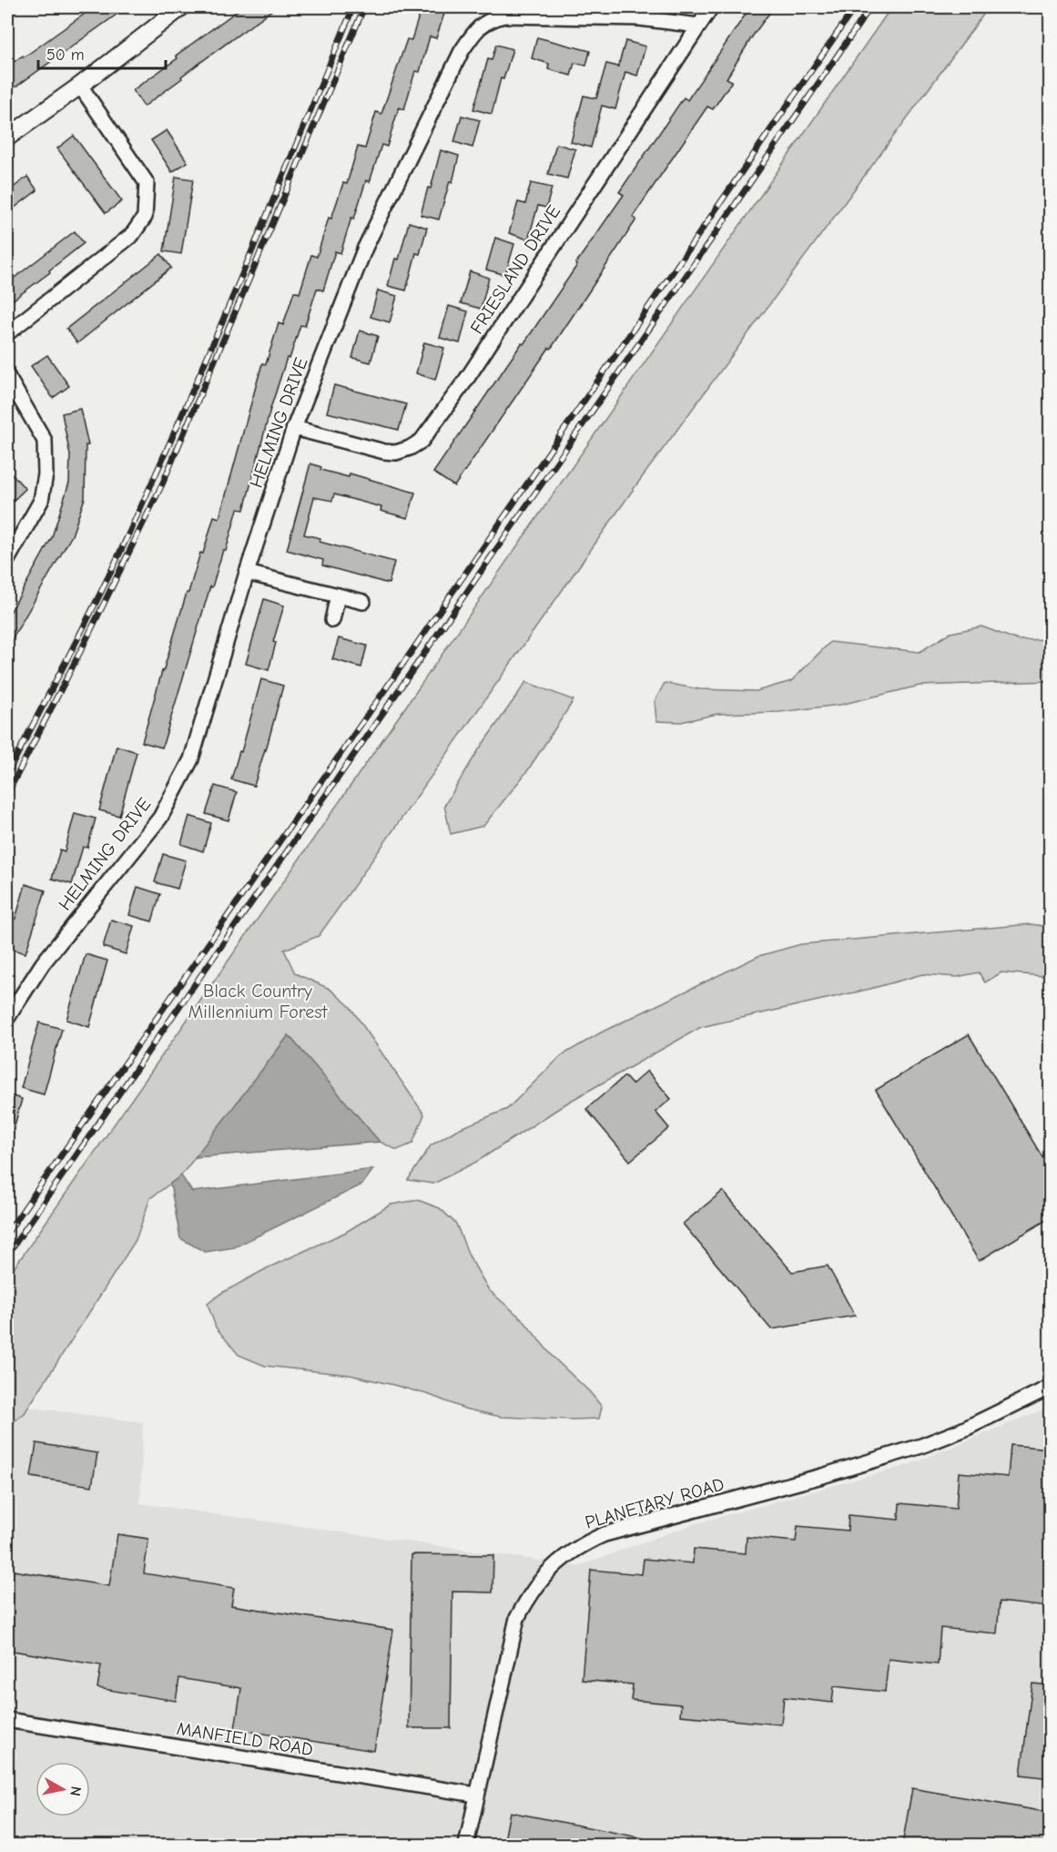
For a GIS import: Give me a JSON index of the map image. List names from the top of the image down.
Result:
{
  "streets": {
    "street": [
      "FRIESLAND DRIVE",
      "HELMING DRIVE",
      "PLANETARY ROAD",
      "MANFIELD ROAD"
    ]
  },
  "crossings": [
    ["FRIESLAND DRIVE", "HELMING DRIVE"],
    ["PLANETARY ROAD", "MANFIELD ROAD"]
  ],
  "parks": ["Black Country Millennium Forest"],
  "scale_bar": "50 m",
  "north": "right"
}
